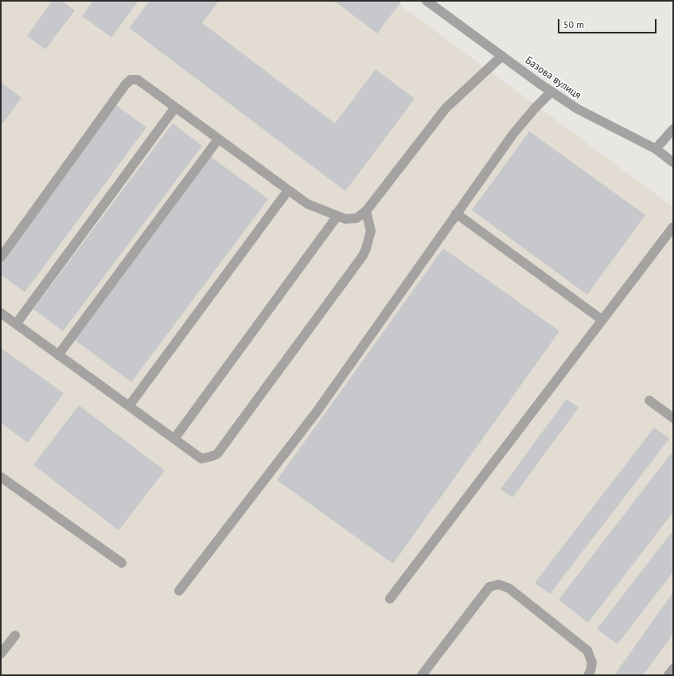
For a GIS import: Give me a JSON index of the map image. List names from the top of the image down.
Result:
{
  "streets": {
    "street": ["Базова вулиця"]
  },
  "scale_bar": "50 m"
}
